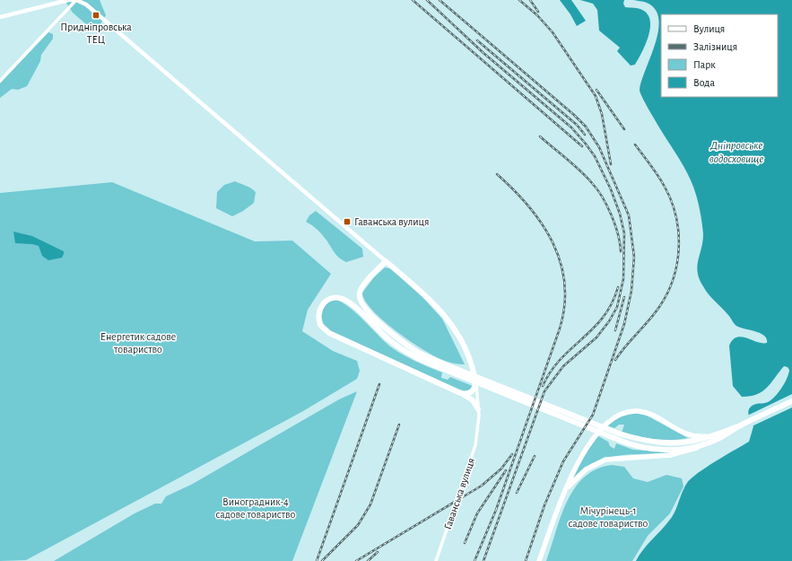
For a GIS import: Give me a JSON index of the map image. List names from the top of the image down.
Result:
{
  "streets": {
    "main road": ["Гаванська вулиця"]
  },
  "water": ["Дніпровське водосховище"],
  "parks": ["Енергетик садове товариство", "Виноградник-4 садове товариство", "Мічурінець-1 садове товариство"],
  "places": {
    "transit": ["Придніпровська ТЕЦ", "Гаванська вулиця"]
  },
  "legend": [
    "Вулиця",
    "Залізниця",
    "Парк",
    "Вода"
  ]
}
